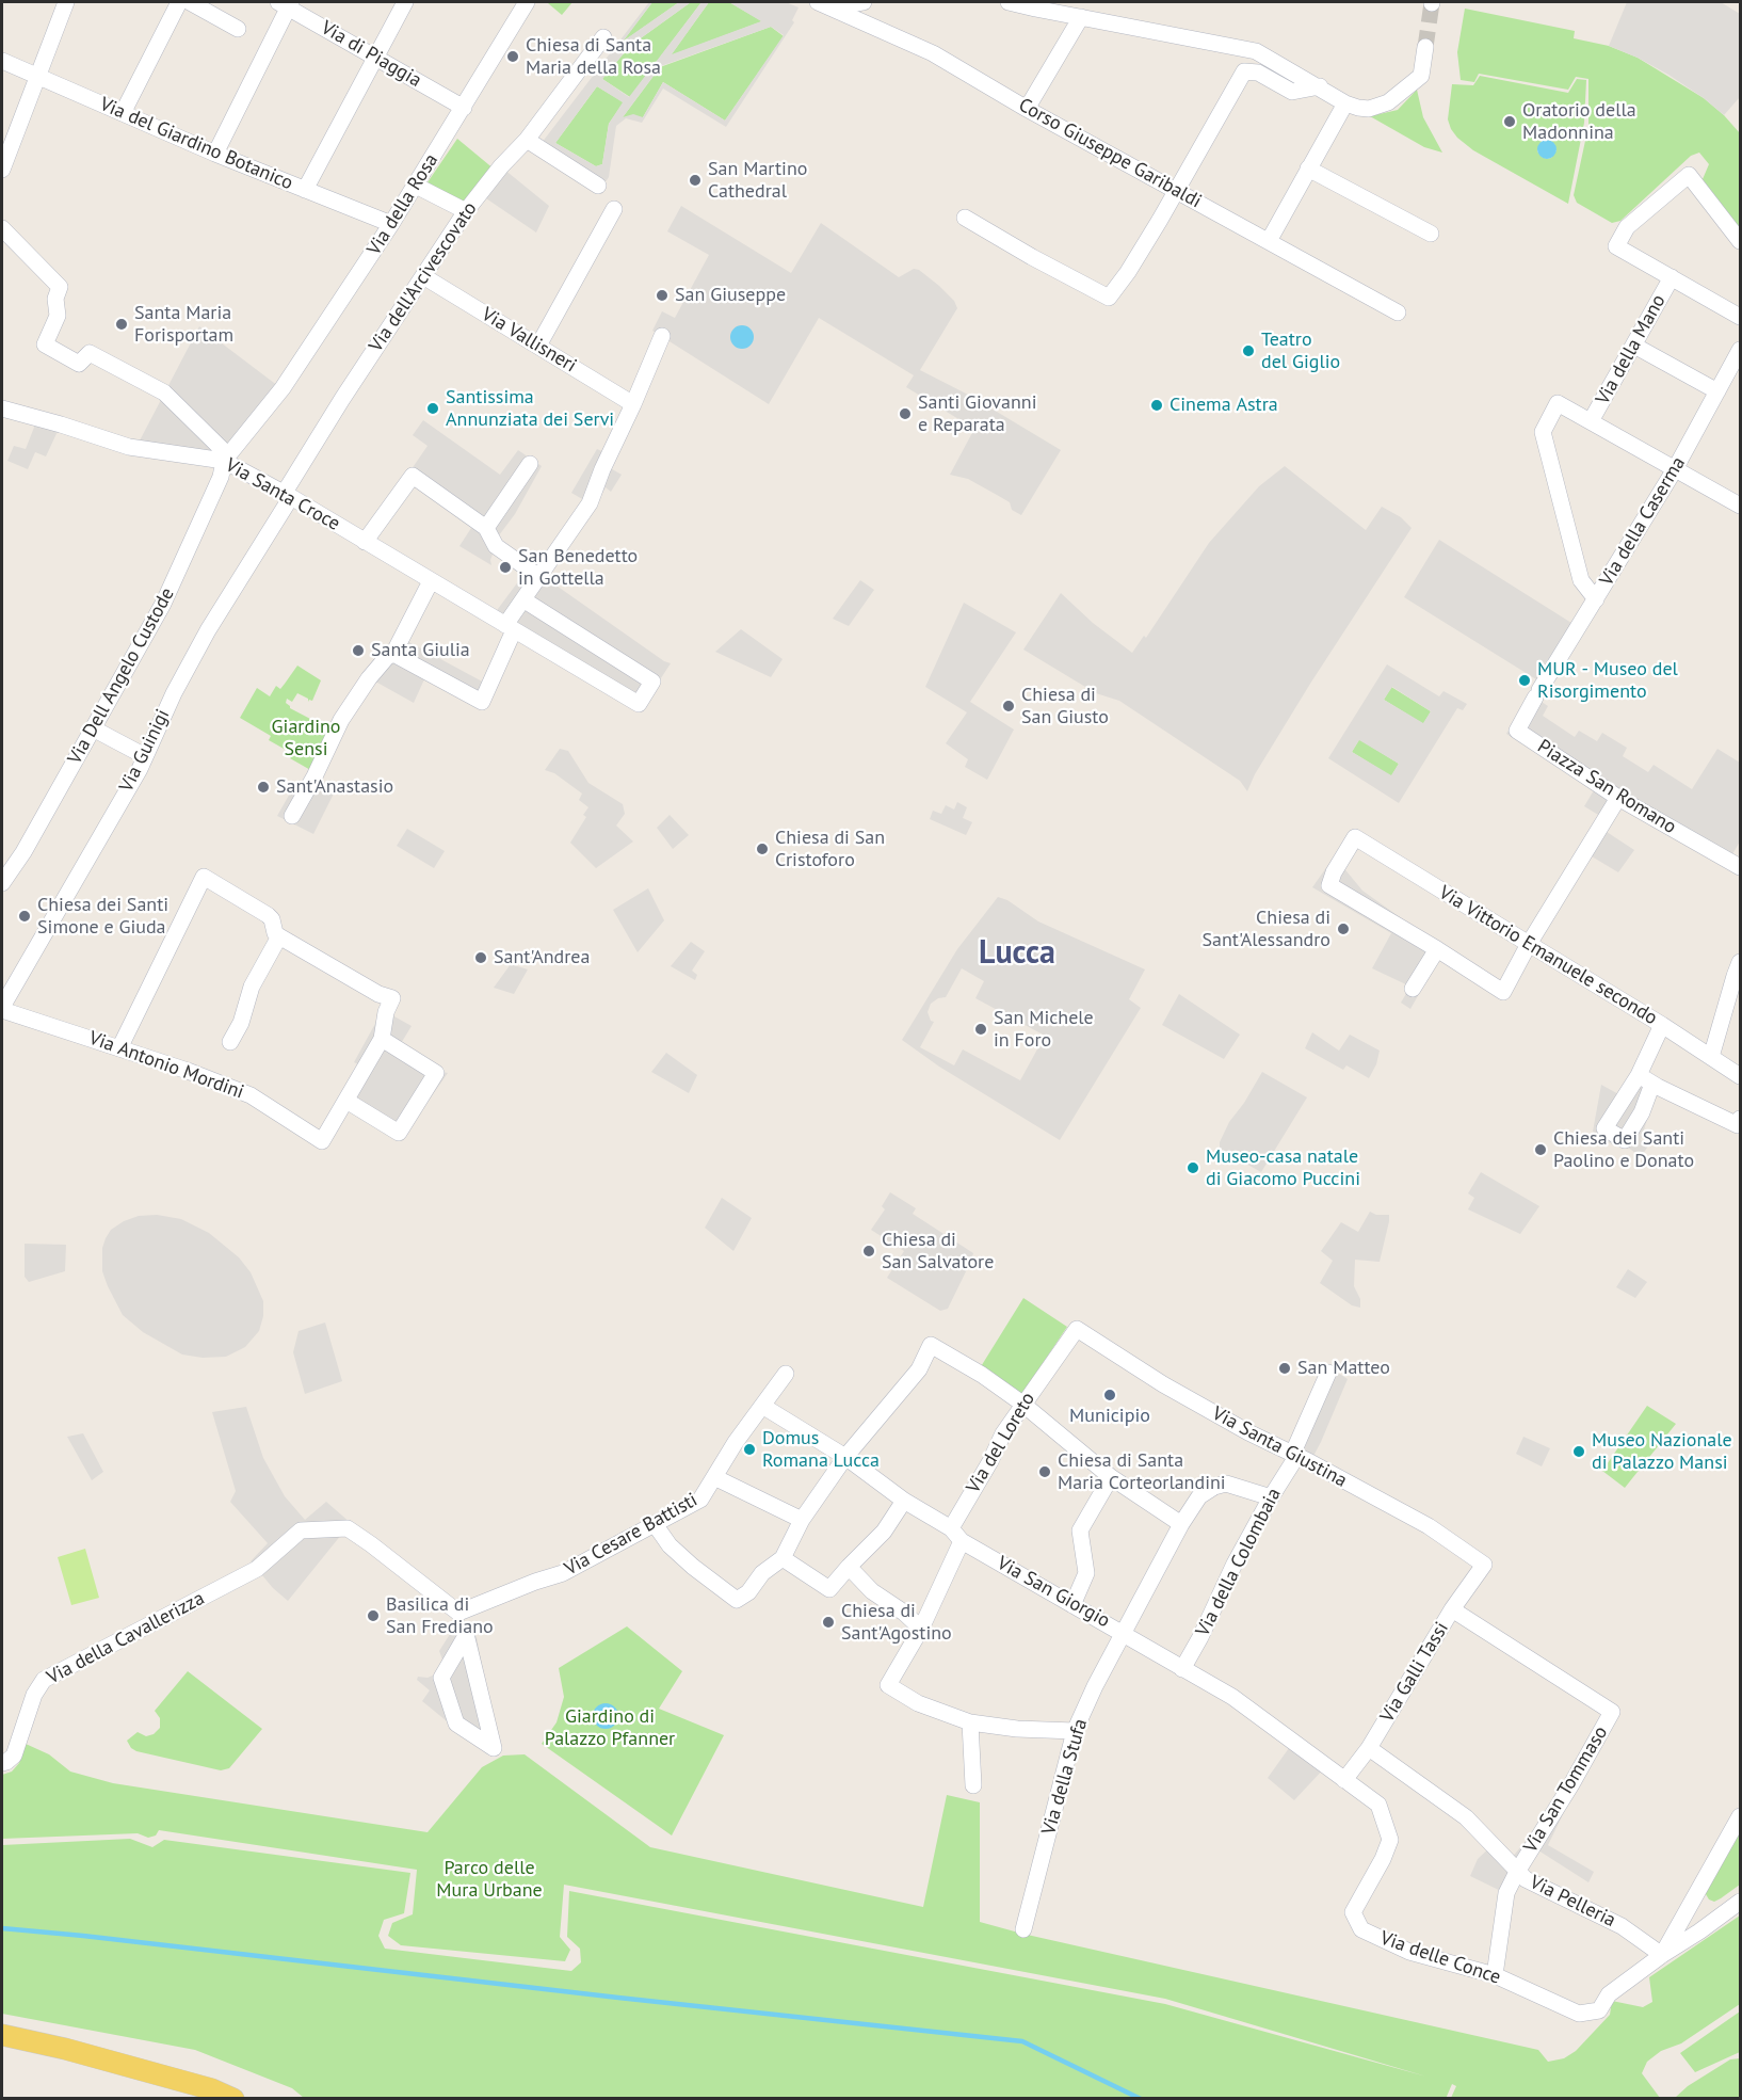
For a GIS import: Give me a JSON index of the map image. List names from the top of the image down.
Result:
{
  "streets": {
    "street": [
      "Via di Piaggia",
      "Via del Giardino Botanico",
      "Corso Giuseppe Garibaldi",
      "Via della Rosa",
      "Via dell'Arcivescovato",
      "Via Vallisneri",
      "Via della Mano",
      "Via Santa Croce",
      "Via della Caserma",
      "Via Dell Angelo Custode",
      "Via Guinigi",
      "Piazza San Romano",
      "Via Vittorio Emanuele secondo",
      "Via Antonio Mordini",
      "Via del Loreto",
      "Via Santa Giustina",
      "Via Cesare Battisti",
      "Via della Colombaia",
      "Via San Giorgio",
      "Via della Cavallerizza",
      "Via Galli Tassi",
      "Via della Stufa",
      "Via San Tommaso",
      "Via Pelleria",
      "Via delle Conce"
    ]
  },
  "crossings": [
    ["Via di Piaggia", "Via della Rosa"],
    ["Via del Giardino Botanico", "Via della Rosa"],
    ["Via della Rosa", "Via Santa Croce"],
    ["Via della Rosa", "Via Dell Angelo Custode"],
    ["Via dell'Arcivescovato", "Via Vallisneri"],
    ["Via dell'Arcivescovato", "Via Santa Croce"],
    ["Via dell'Arcivescovato", "Via Guinigi"],
    ["Via Santa Croce", "Via Dell Angelo Custode"],
    ["Via Santa Croce", "Via Guinigi"],
    ["Via della Caserma", "Piazza San Romano"],
    ["Via Guinigi", "Via Antonio Mordini"],
    ["Via del Loreto", "Via Santa Giustina"],
    ["Via del Loreto", "Via San Giorgio"],
    ["Via Santa Giustina", "Via della Colombaia"],
    ["Via Santa Giustina", "Via Galli Tassi"],
    ["Via Cesare Battisti", "Via San Giorgio"],
    ["Via Cesare Battisti", "Via della Cavallerizza"],
    ["Via della Colombaia", "Via San Giorgio"],
    ["Via della Colombaia", "Via della Stufa"],
    ["Via San Giorgio", "Via Galli Tassi"],
    ["Via San Giorgio", "Via della Stufa"],
    ["Via San Giorgio", "Via delle Conce"],
    ["Via Galli Tassi", "Via San Tommaso"],
    ["Via Galli Tassi", "Via Pelleria"],
    ["Via Galli Tassi", "Via delle Conce"],
    ["Via San Tommaso", "Via Pelleria"],
    ["Via San Tommaso", "Via delle Conce"],
    ["Via Pelleria", "Via delle Conce"]
  ],
  "districts": ["Lucca"],
  "parks": ["Giardino Sensi", "Giardino di Palazzo Pfanner", "Parco delle Mura Urbane"],
  "places": [
    "Chiesa di Santa Maria della Rosa",
    "Oratorio della Madonnina",
    "San Martino Cathedral",
    "San Giuseppe",
    "Santa Maria Forisportam",
    "Teatro del Giglio",
    "Cinema Astra",
    "Santissima Annunziata dei Servi",
    "Santi Giovanni e Reparata",
    "San Benedetto in Gottella",
    "Santa Giulia",
    "MUR - Museo del Risorgimento",
    "Chiesa di San Giusto",
    "Sant'Anastasio",
    "Chiesa di San Cristoforo",
    "Chiesa dei Santi Simone e Giuda",
    "Chiesa di Sant'Alessandro",
    "Sant'Andrea",
    "San Michele in Foro",
    "Chiesa dei Santi Paolino e Donato",
    "Museo-casa natale di Giacomo Puccini",
    "Chiesa di San Salvatore",
    "San Matteo",
    "Municipio",
    "Domus Romana Lucca",
    "Museo Nazionale di Palazzo Mansi",
    "Chiesa di Santa Maria Corteorlandini",
    "Basilica di San Frediano",
    "Chiesa di Sant'Agostino"
  ]
}
